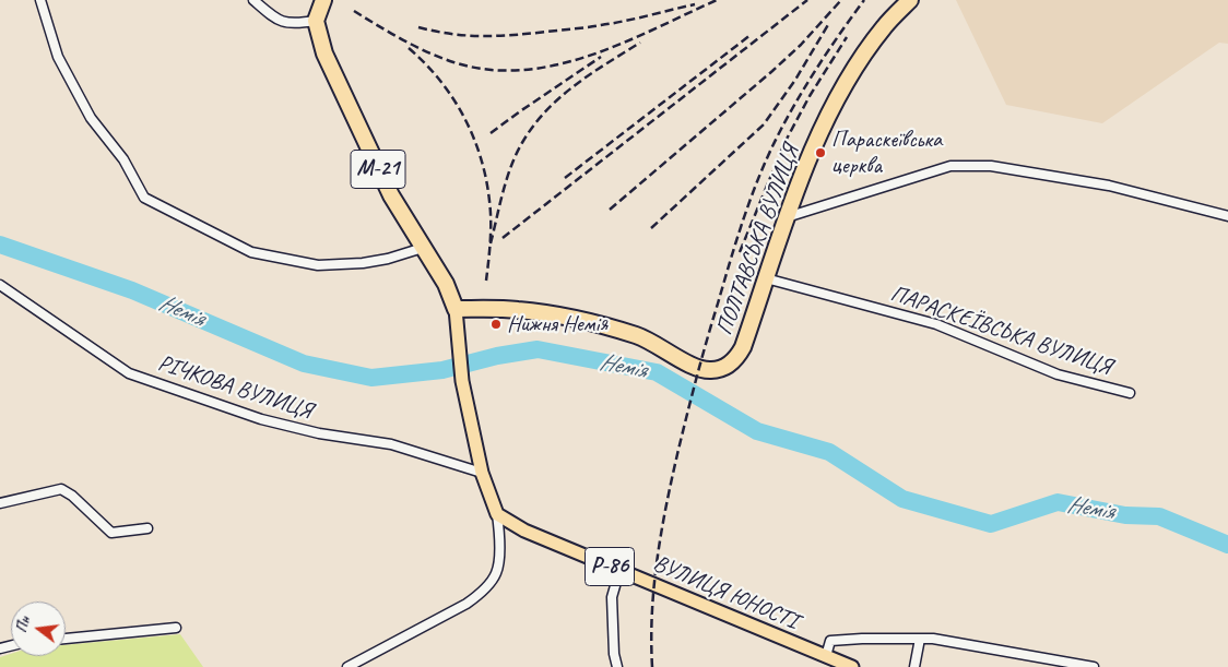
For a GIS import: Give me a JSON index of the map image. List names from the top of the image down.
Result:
{
  "streets": {
    "highway": ["М-21", "ПОЛТАВСЬКА ВУЛИЦЯ"],
    "main road": ["Р-86", "ВУЛИЦЯ ЮНОСТІ"],
    "street": ["ПАРАСКЕЇВСЬКА ВУЛИЦЯ", "РІЧКОВА ВУЛИЦЯ"]
  },
  "crossings": [
    ["М-21", "ПОЛТАВСЬКА ВУЛИЦЯ"],
    ["ПОЛТАВСЬКА ВУЛИЦЯ", "ПАРАСКЕЇВСЬКА ВУЛИЦЯ"]
  ],
  "water": ["Немія"],
  "places": ["Параскеївська церква", "Нижня Немія"],
  "north": "left"
}
